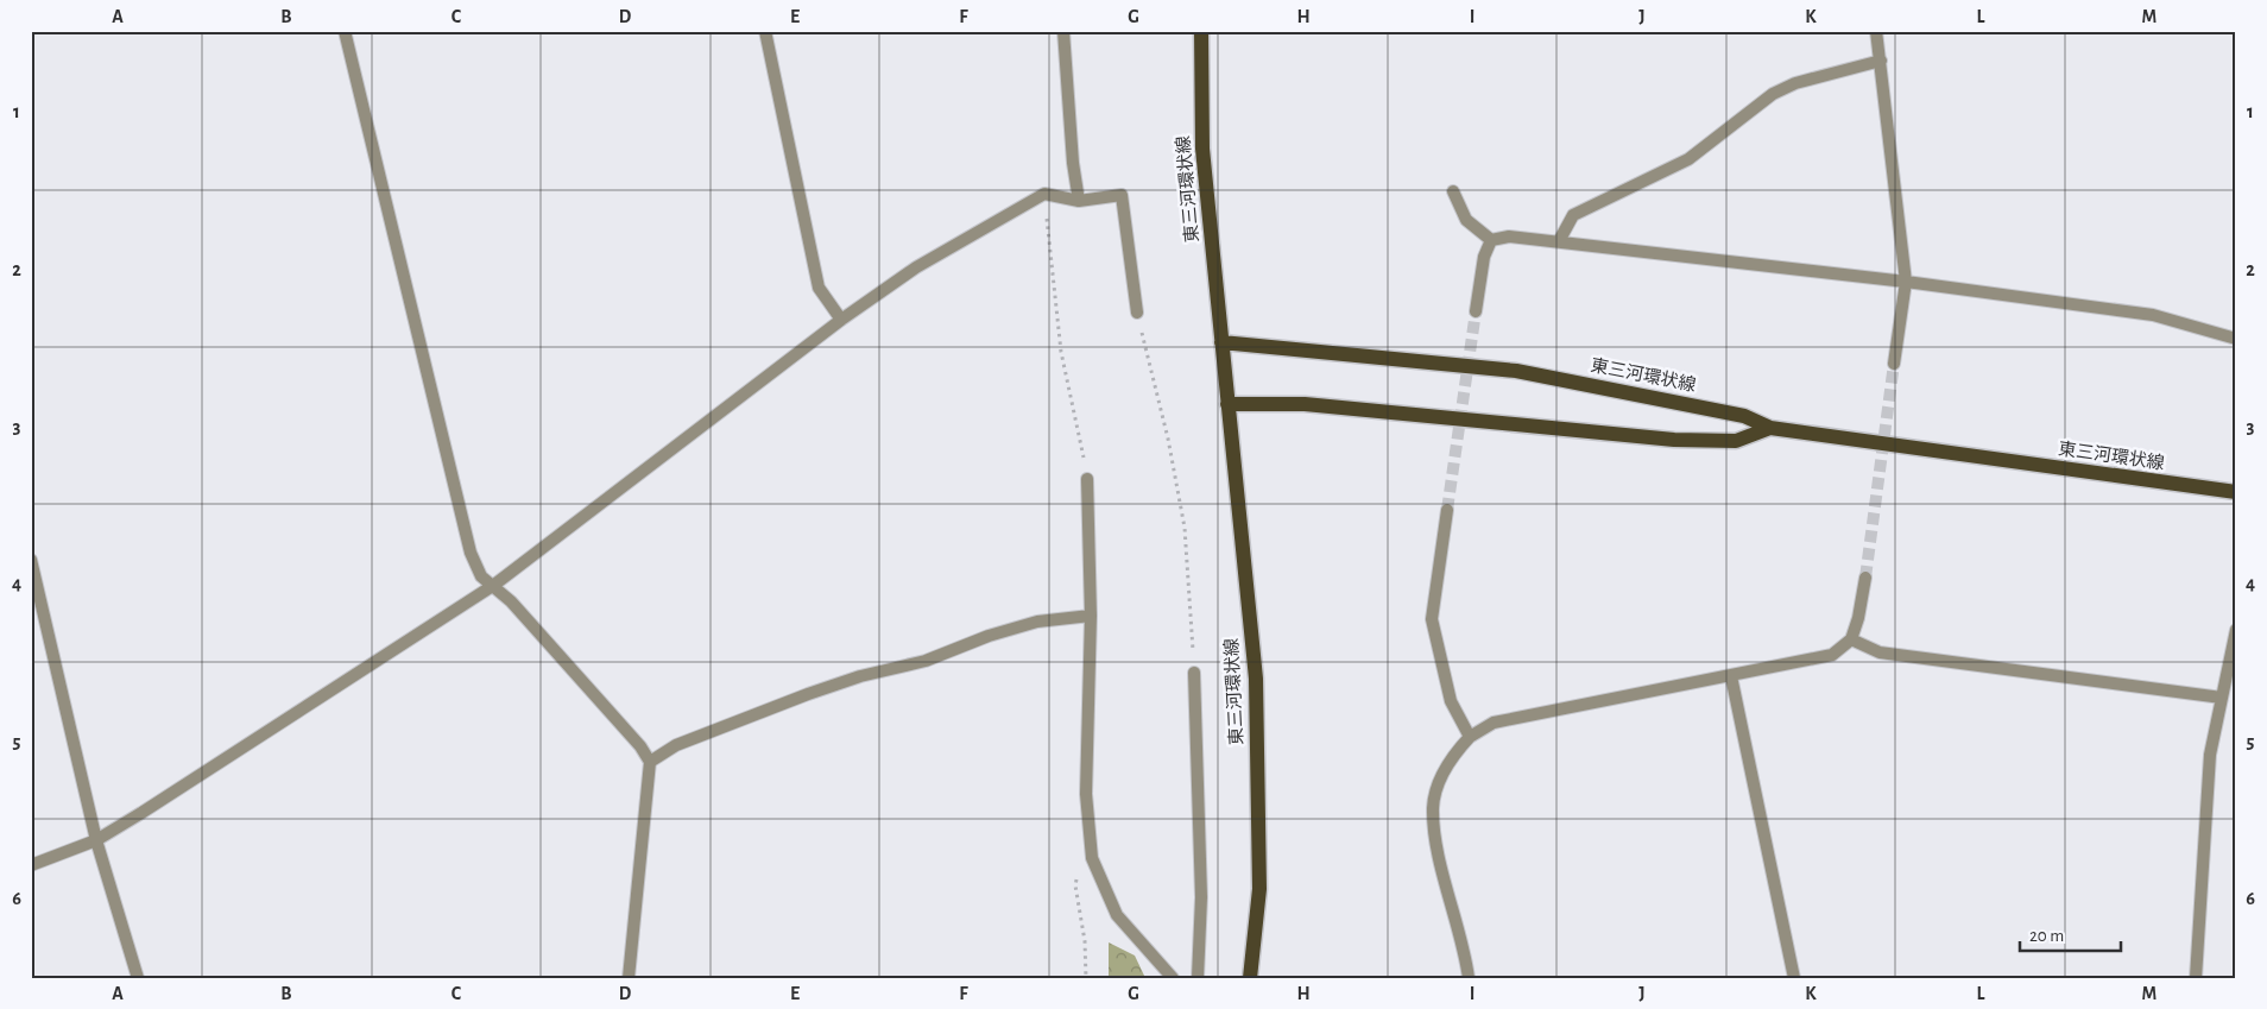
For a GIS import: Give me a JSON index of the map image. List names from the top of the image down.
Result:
{
  "streets": {
    "main road": ["東三河環状線"]
  },
  "scale_bar": "20 m",
  "grid": {
    "columns": [
      "A",
      "B",
      "C",
      "D",
      "E",
      "F",
      "G",
      "H",
      "I",
      "J",
      "K",
      "L",
      "M"
    ],
    "rows": [
      "1",
      "2",
      "3",
      "4",
      "5",
      "6"
    ]
  }
}
